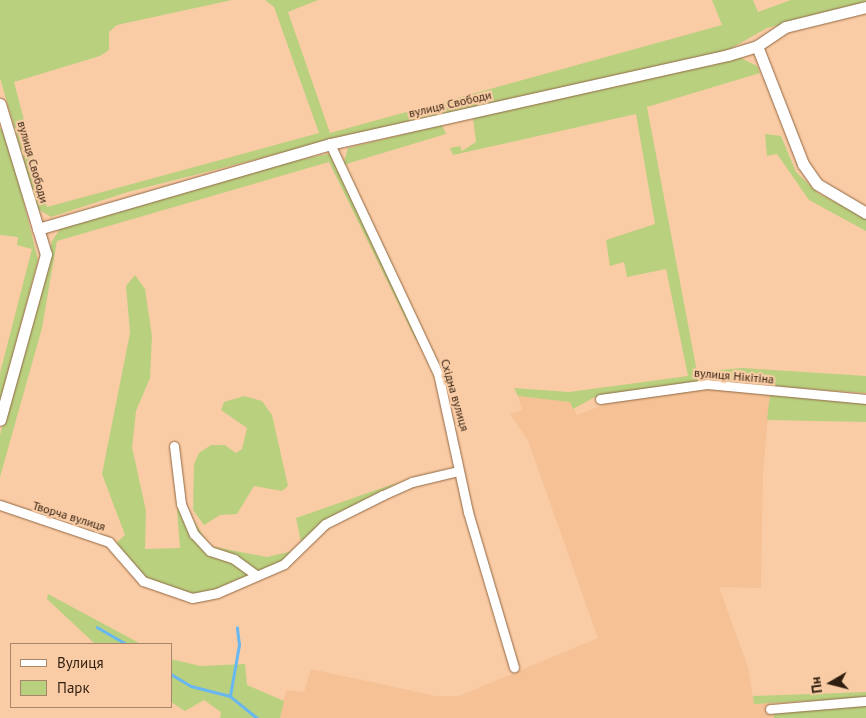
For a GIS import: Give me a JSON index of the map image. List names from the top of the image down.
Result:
{
  "streets": {
    "street": [
      "вулиця Свободи",
      "вулиця Нікітіна",
      "Східна вулиця",
      "Творча вулиця"
    ]
  },
  "crossings": [
    ["вулиця Свободи", "Східна вулиця"],
    ["Східна вулиця", "Творча вулиця"]
  ],
  "legend": ["Вулиця", "Парк"],
  "north": "left"
}
